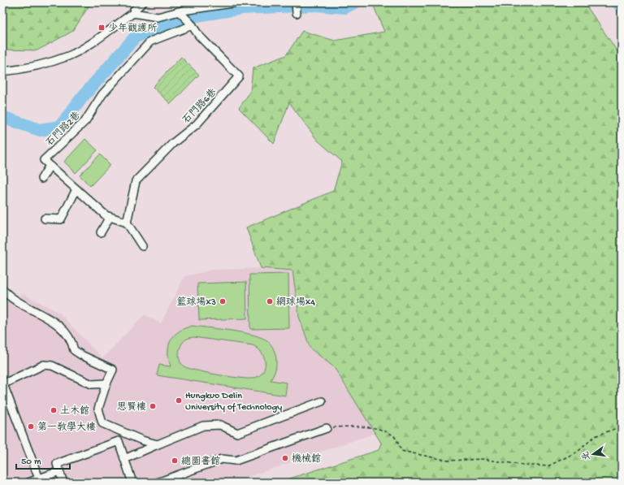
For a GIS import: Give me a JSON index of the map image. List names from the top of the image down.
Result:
{
  "streets": {
    "street": ["石門路6巷", "石門路2巷"]
  },
  "crossings": [
    ["石門路6巷", "石門路2巷"]
  ],
  "places": {
    "transit": ["少年觀護所"],
    "other": [
      "籃球場x3",
      "網球場x4",
      "Hungkuo Delin University of Technology",
      "思賢樓",
      "土木館",
      "第一教學大樓",
      "機械館",
      "總圖書館"
    ]
  },
  "scale_bar": "50 m",
  "north": "left"
}
